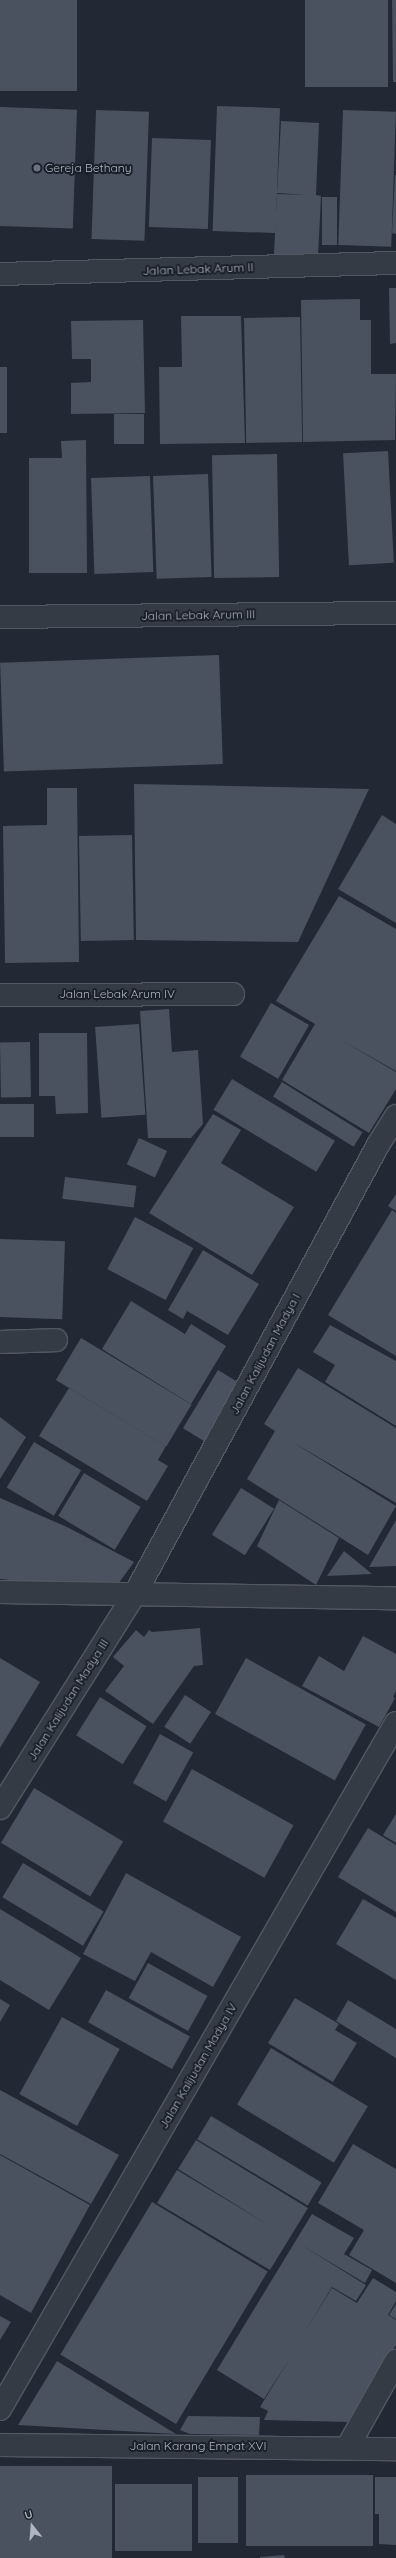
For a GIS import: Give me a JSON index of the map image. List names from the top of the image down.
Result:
{
  "streets": {
    "street": [
      "Jalan Lebak Arum II",
      "Jalan Lebak Arum III",
      "Jalan Lebak Arum IV",
      "Jalan Kalijudan Madya I",
      "Jalan Kalijudan Madya III",
      "Jalan Kalijudan Madya IV",
      "Jalan Karang Empat XVI"
    ]
  },
  "crossings": [
    ["Jalan Kalijudan Madya I", "Jalan Kalijudan Madya III"]
  ],
  "places": ["Gereja Bethany"],
  "north": "top"
}
